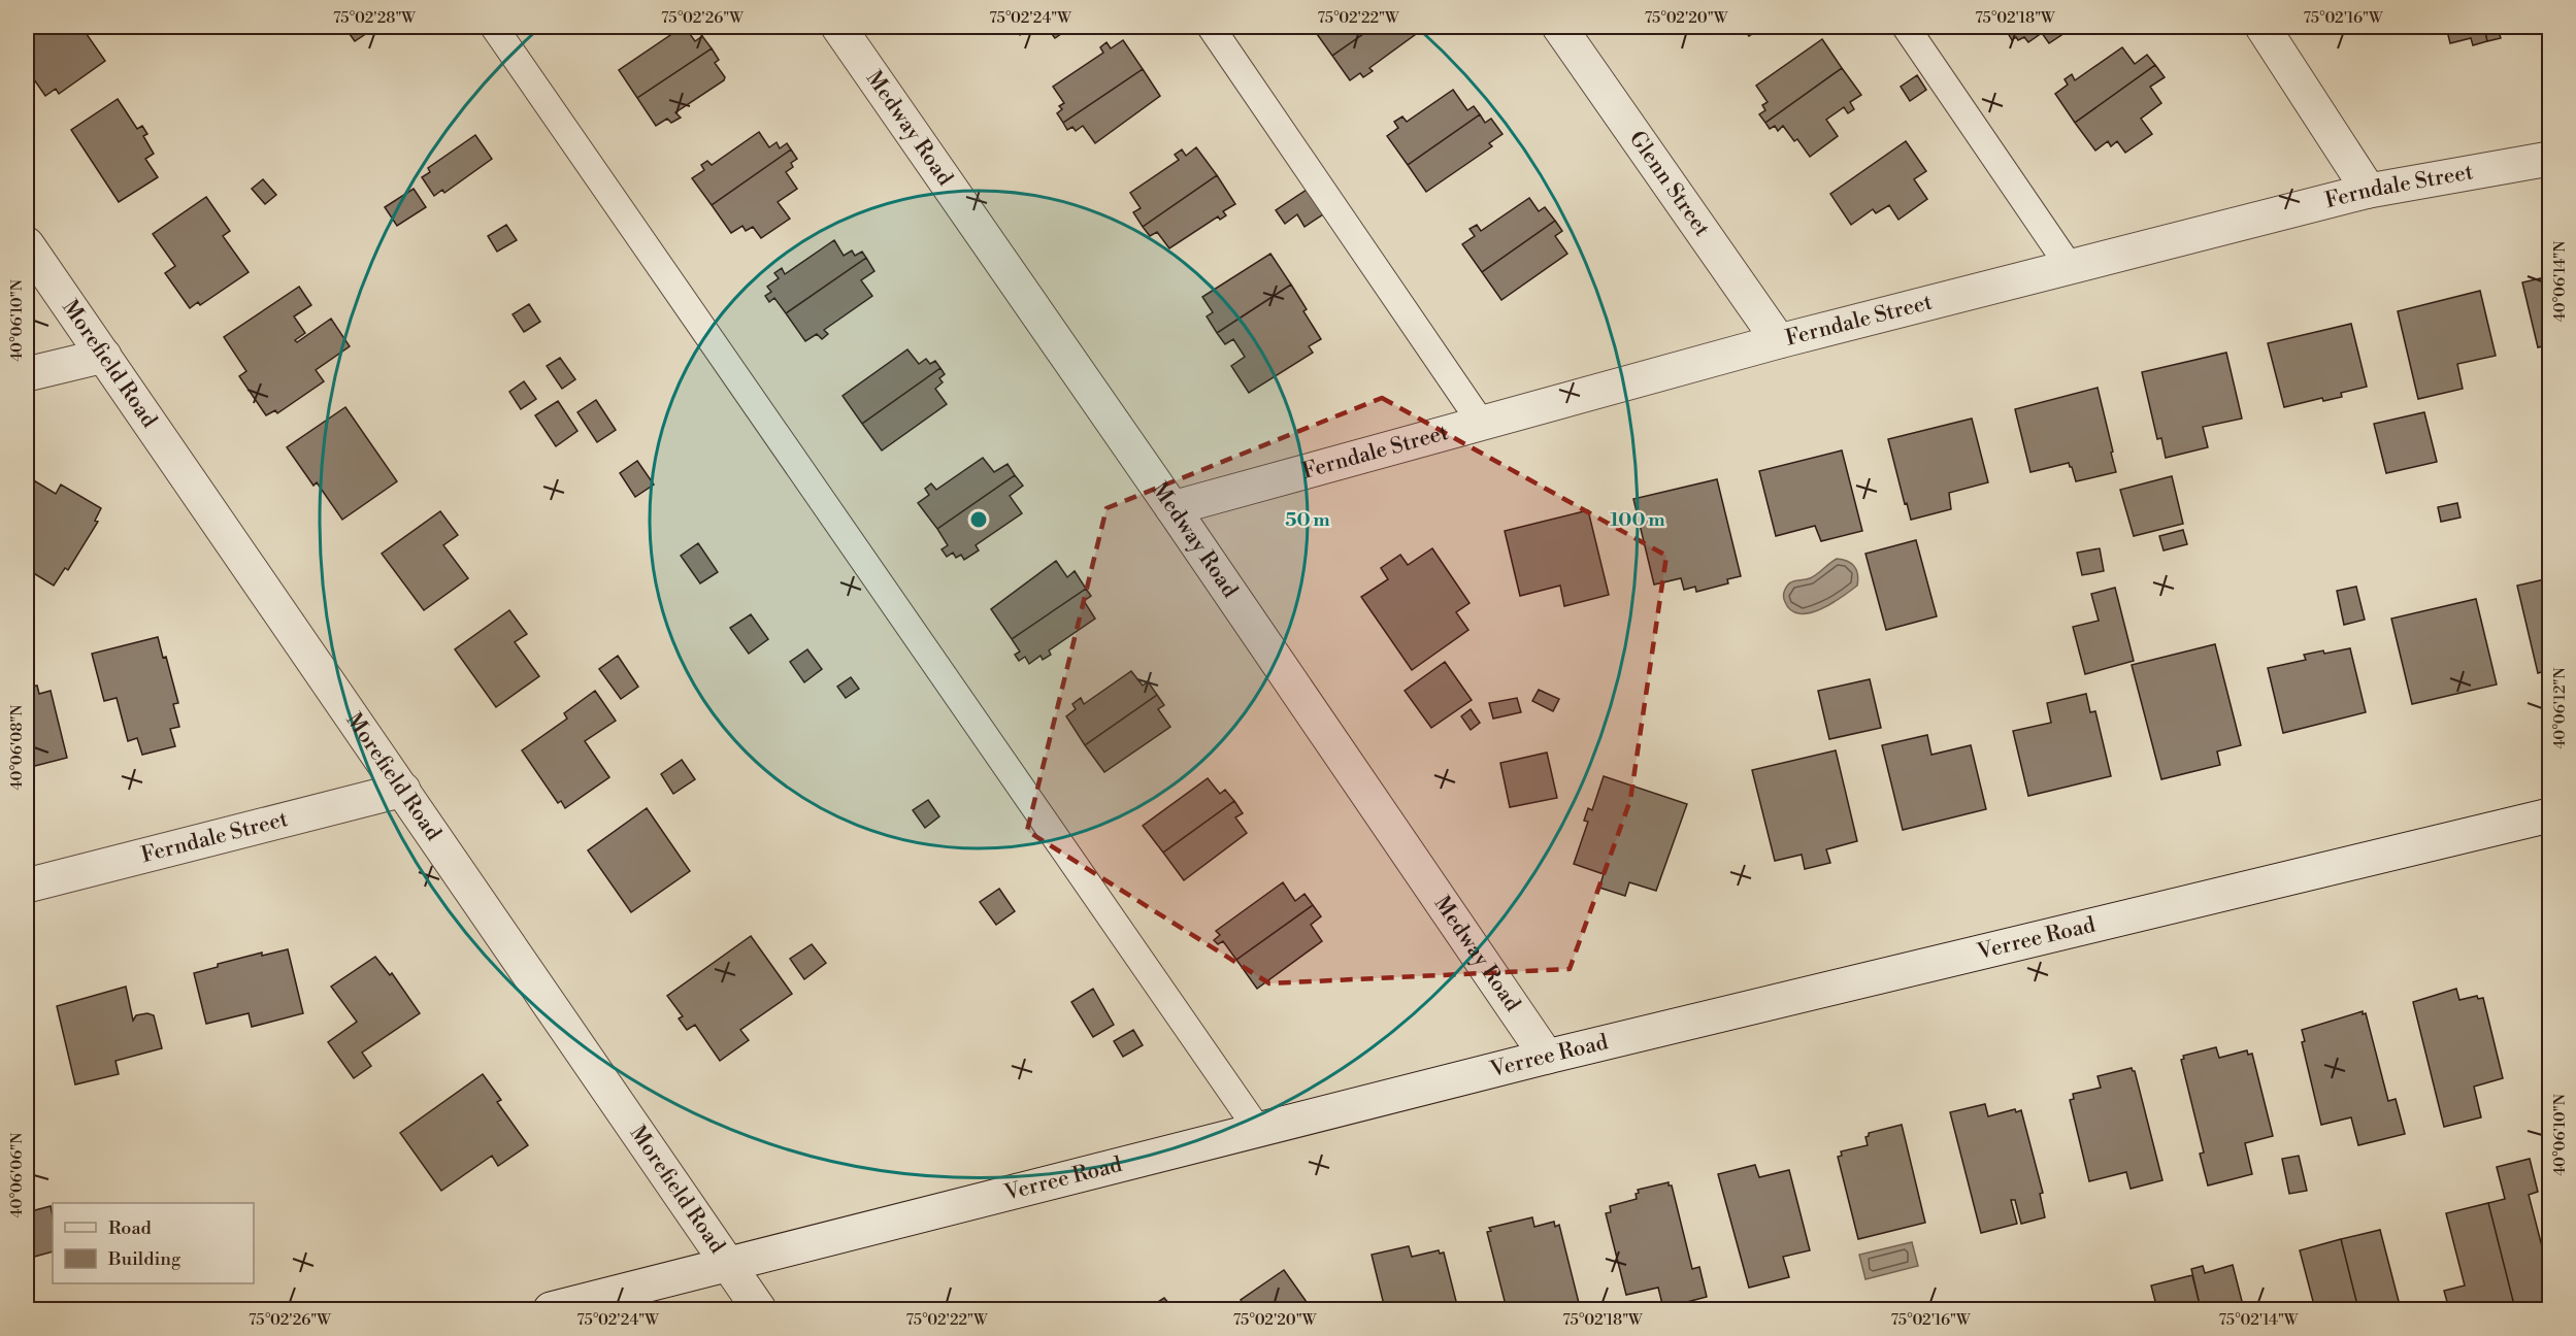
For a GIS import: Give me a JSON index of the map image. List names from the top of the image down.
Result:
{
  "streets": {
    "street": [
      "Medway Road",
      "Glenn Street",
      "Ferndale Street",
      "Morefield Road",
      "Verree Road"
    ]
  },
  "crossings": [
    ["Medway Road", "Ferndale Street"],
    ["Medway Road", "Verree Road"],
    ["Glenn Street", "Ferndale Street"],
    ["Ferndale Street", "Morefield Road"],
    ["Morefield Road", "Verree Road"]
  ],
  "legend": ["Road", "Building"],
  "coordinates": [
    "75°02'28\"W",
    "75°02'26\"W",
    "75°02'24\"W",
    "75°02'22\"W",
    "75°02'20\"W",
    "75°02'18\"W",
    "75°02'16\"W",
    "40°06'14\"N",
    "40°06'10\"N",
    "40°06'12\"N",
    "40°06'08\"N",
    "40°06'06\"N",
    "75°02'14\"W"
  ],
  "rings": ["50 m", "100 m"]
}
